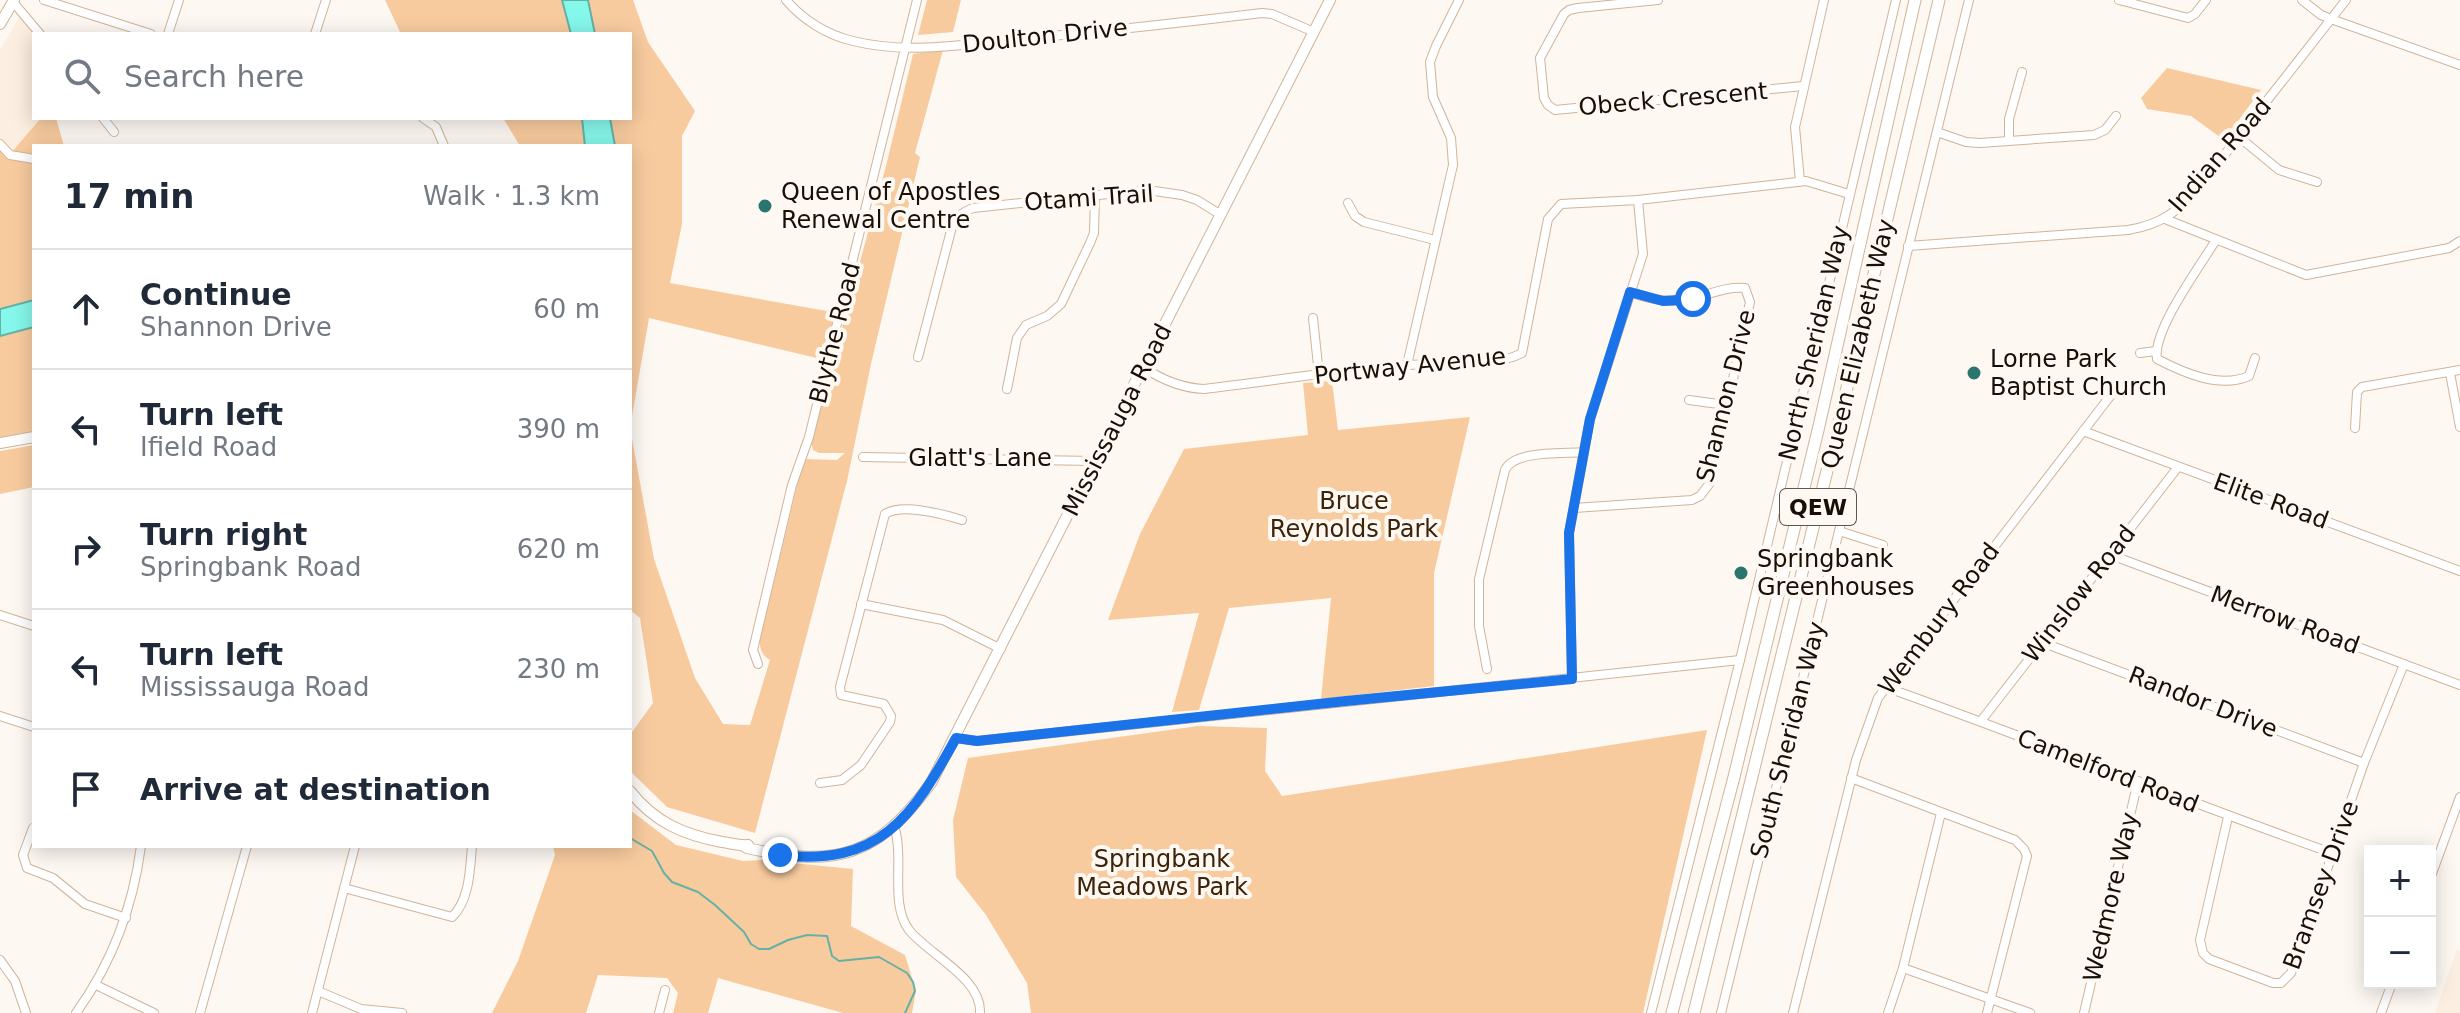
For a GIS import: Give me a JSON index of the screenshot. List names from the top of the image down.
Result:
{
  "streets": {
    "highway": ["Queen Elizabeth Way", "QEW"],
    "main road": ["Mississauga Road"],
    "street": [
      "Doulton Drive",
      "Obeck Crescent",
      "Indian Road",
      "Otami Trail",
      "Blythe Road",
      "North Sheridan Way",
      "Portway Avenue",
      "Shannon Drive",
      "Glatt's Lane",
      "Elite Road",
      "Winslow Road",
      "Wembury Road",
      "Merrow Road",
      "Randor Drive",
      "South Sheridan Way",
      "Camelford Road",
      "Bramsey Drive",
      "Wedmore Way"
    ]
  },
  "crossings": [
    ["Doulton Drive", "Blythe Road"],
    ["Doulton Drive", "Mississauga Road"],
    ["Indian Road", "South Sheridan Way"],
    ["Otami Trail", "Mississauga Road"],
    ["North Sheridan Way", "Portway Avenue"],
    ["Portway Avenue", "Mississauga Road"],
    ["Mississauga Road", "Glatt's Lane"],
    ["Elite Road", "Winslow Road"],
    ["Elite Road", "Wembury Road"],
    ["Winslow Road", "Merrow Road"],
    ["Winslow Road", "Randor Drive"],
    ["Winslow Road", "Camelford Road"],
    ["Wembury Road", "Camelford Road"],
    ["Merrow Road", "Bramsey Drive"],
    ["Randor Drive", "Bramsey Drive"],
    ["Camelford Road", "Bramsey Drive"],
    ["Camelford Road", "Wedmore Way"]
  ],
  "parks": ["Bruce Reynolds Park", "Springbank Meadows Park"],
  "places": ["Queen of Apostles Renewal Centre", "Lorne Park Baptist Church", "Springbank Greenhouses"],
  "page": {
    "search": "Search here",
    "heading": ["17 min", "Walk · 1.3 km"],
    "list": [
      ["Continue", "Shannon Drive", "60 m"],
      ["Turn left", "Ifield Road", "390 m"],
      ["Turn right", "Springbank Road", "620 m"],
      ["Turn left", "Mississauga Road", "230 m"],
      "Arrive at destination"
    ],
    "map_buttons": ["+", "−"]
  }
}
